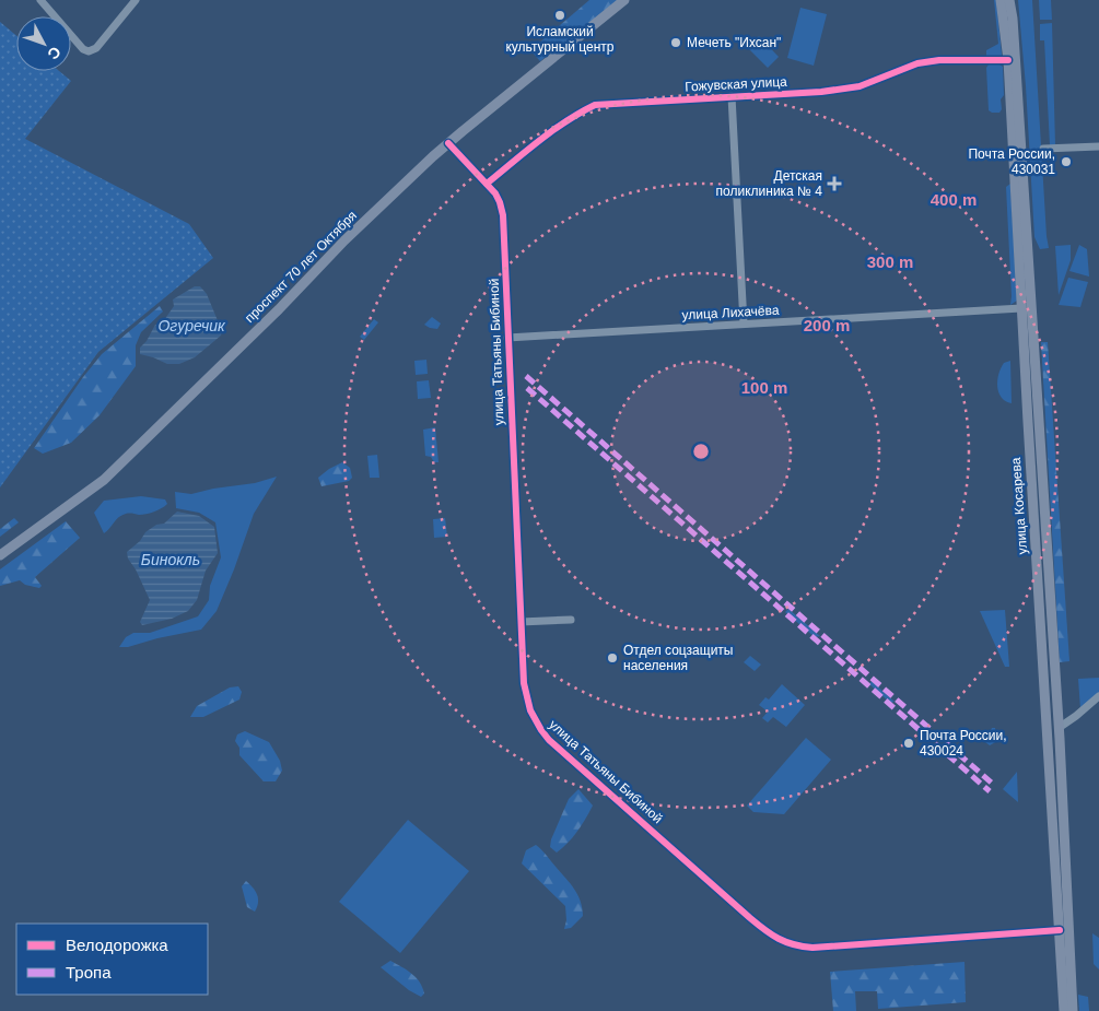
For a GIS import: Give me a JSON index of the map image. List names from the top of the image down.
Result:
{
  "streets": {
    "main road": ["проспект 70 лет Октября", "улица Косарева"],
    "street": ["Гожувская улица", "улица Лихачёва", "улица Татьяны Бибиной"]
  },
  "crossings": [
    ["Гожувская улица", "улица Татьяны Бибиной"],
    ["Гожувская улица", "улица Косарева"],
    ["проспект 70 лет Октября", "улица Татьяны Бибиной"],
    ["улица Лихачёва", "улица Татьяны Бибиной"],
    ["улица Лихачёва", "улица Косарева"],
    ["улица Татьяны Бибиной", "улица Косарева"]
  ],
  "water": ["Огуречик", "Бинокль"],
  "places": {
    "other": [
      "Исламский культурный центр",
      "Мечеть \"Ихсан\"",
      "Почта России, 430031",
      "Отдел соцзащиты населения",
      "Почта России, 430024"
    ],
    "health": ["Детская поликлиника № 4"]
  },
  "legend": ["Велодорожка", "Тропа"],
  "north": "bottom right",
  "rings": [
    "400 m",
    "300 m",
    "200 m",
    "100 m"
  ]
}
